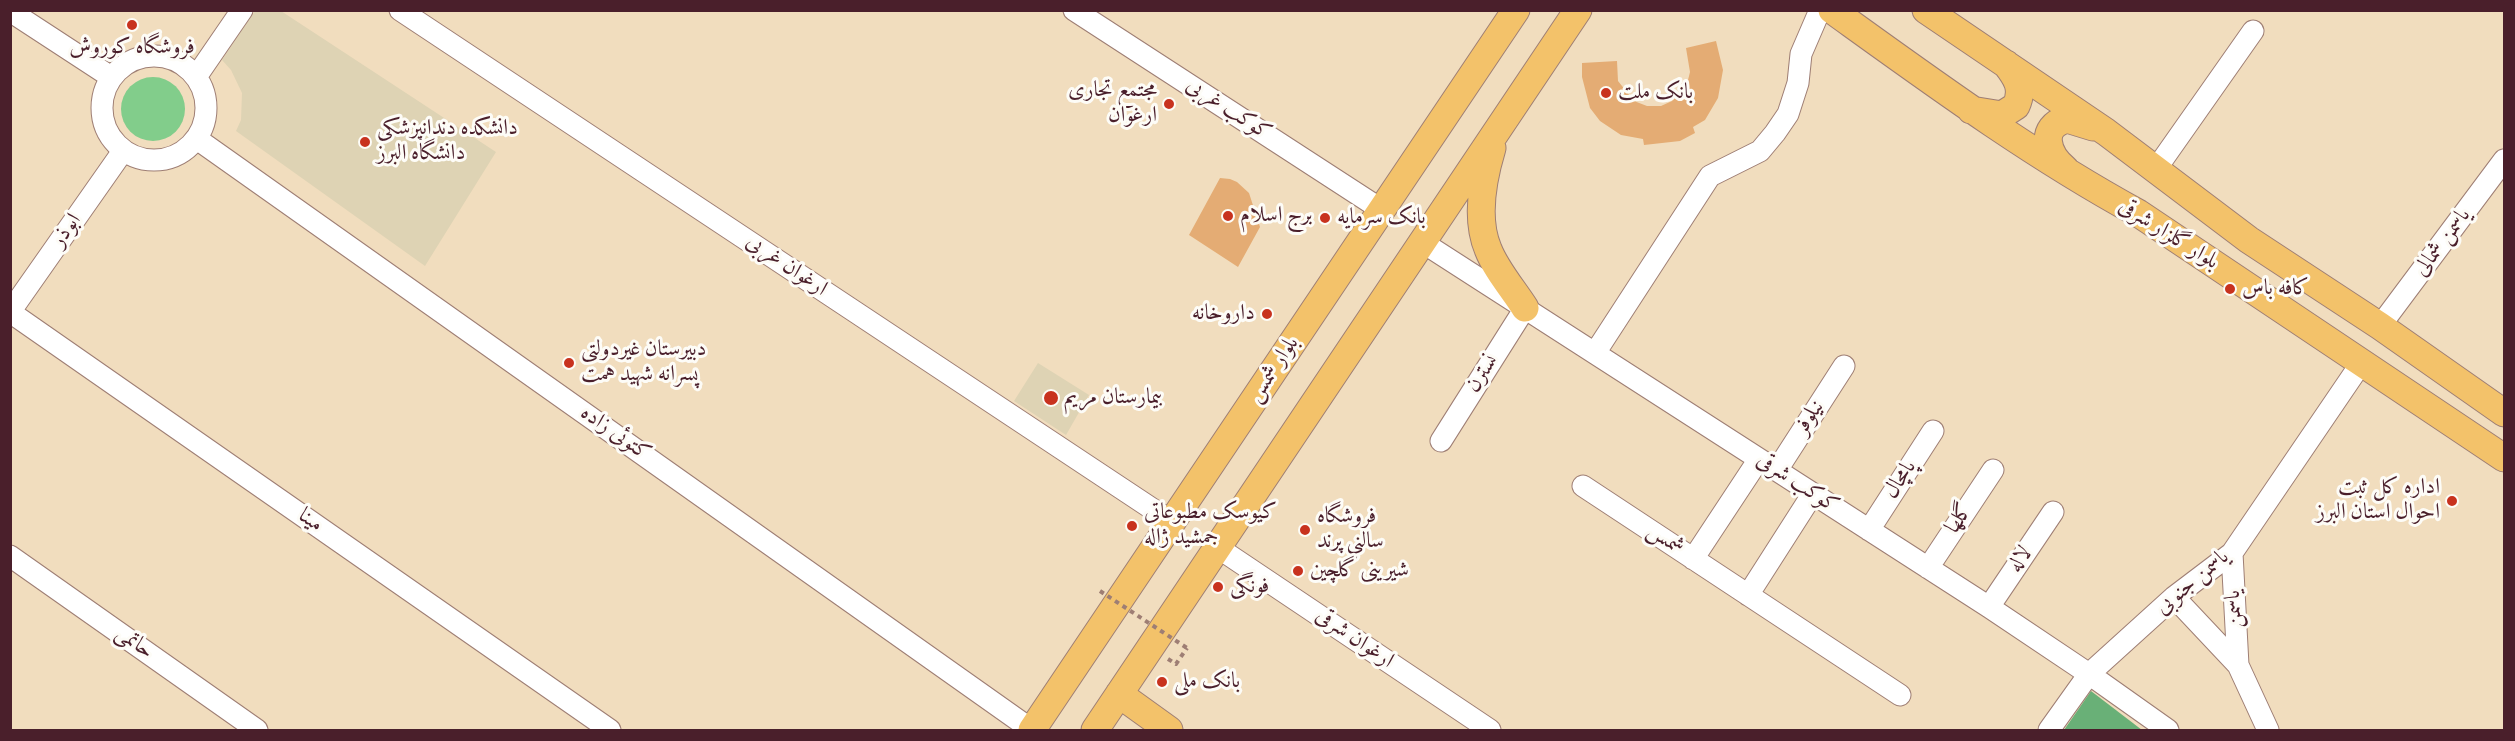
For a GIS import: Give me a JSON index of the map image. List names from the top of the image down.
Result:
{
  "streets": {
    "main road": ["بلوار گلزار شرقی", "بلوار شمس"],
    "street": [
      "کوکب غربی",
      "ابوذر",
      "یاسمن شمالی",
      "ارغوان غربی",
      "نسترن",
      "نیلوفر",
      "کتوئی زاده",
      "پامچال",
      "کوکب شرقی",
      "گلها",
      "مینا",
      "شمس",
      "لاله",
      "یاسمن جنوبی",
      "یاسمن",
      "ارغوان شرقی",
      "حاتمی"
    ]
  },
  "crossings": [
    ["کوکب غربی", "بلوار شمس"],
    ["ابوذر", "کتوئی زاده"],
    ["ابوذر", "مینا"],
    ["بلوار گلزار شرقی", "یاسمن شمالی"],
    ["بلوار گلزار شرقی", "یاسمن جنوبی"],
    ["ارغوان غربی", "بلوار شمس"],
    ["بلوار شمس", "کتوئی زاده"],
    ["نسترن", "کوکب شرقی"],
    ["نیلوفر", "کوکب شرقی"],
    ["نیلوفر", "شمس"],
    ["پامچال", "کوکب شرقی"],
    ["کوکب شرقی", "گلها"],
    ["کوکب شرقی", "لاله"],
    ["کوکب شرقی", "یاسمن جنوبی"],
    ["یاسمن جنوبی", "یاسمن"]
  ],
  "places": [
    "فروشگاه کوروش",
    "بانک ملت",
    "مجتمع تجاری ارغوان",
    "دانشکده دندانپزشکی دانشگاه البرز",
    "برج اسلام",
    "بانک سرمایه",
    "کافه باس",
    "داروخانه",
    "دبیرستان غیردولتی پسرانه شهید همت",
    "بیمارستان مریم",
    "اداره کل ثبت احوال استان البرز",
    "کیوسک مطبوعاتی جمشید ژاله",
    "فروشگاه سالني پرند",
    "شیرینی گلچین",
    "فونگی",
    "بانک ملی"
  ]
}
